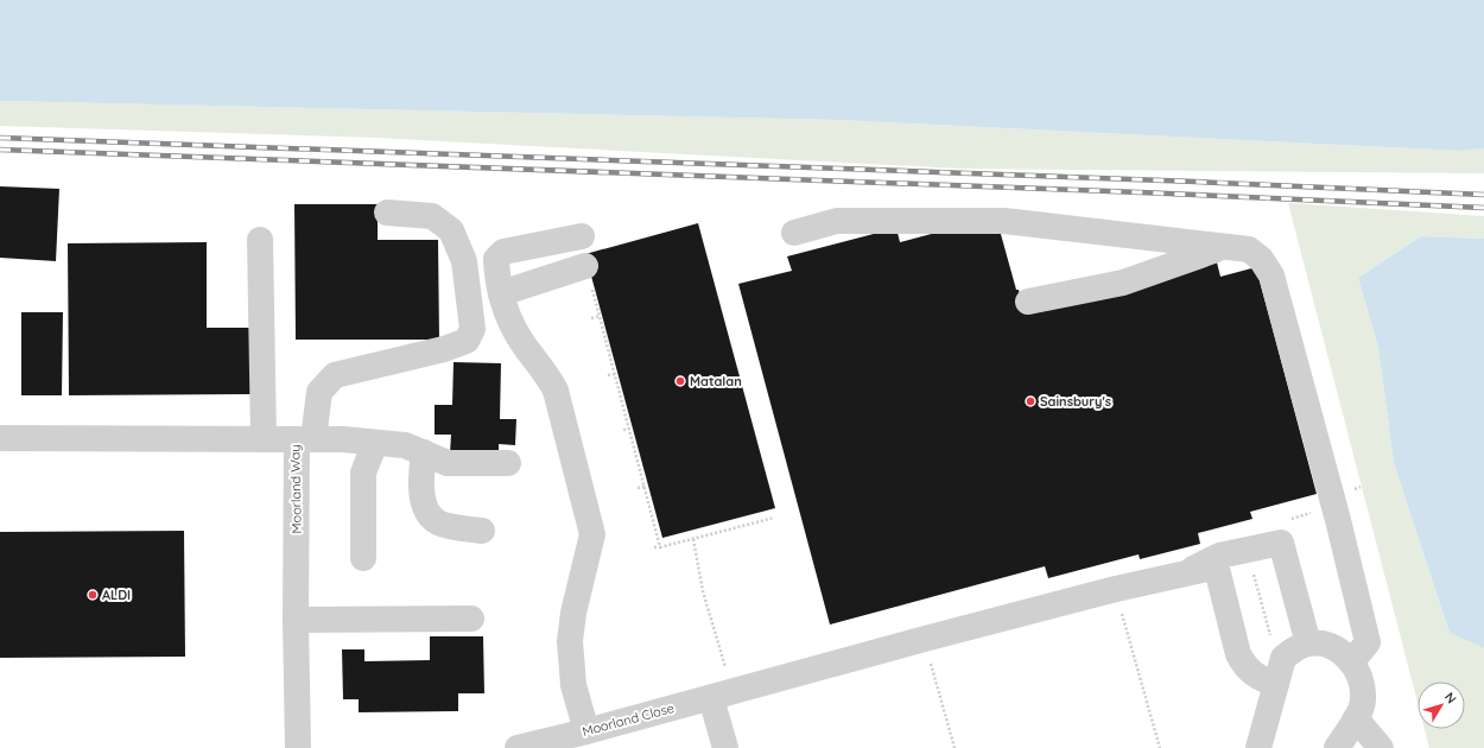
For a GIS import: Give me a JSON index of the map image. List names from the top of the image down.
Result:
{
  "streets": {
    "street": ["Moorland Way", "Moorland Close"]
  },
  "places": ["Matalan", "Sainsbury's", "ALDI"],
  "north": "top right"
}
